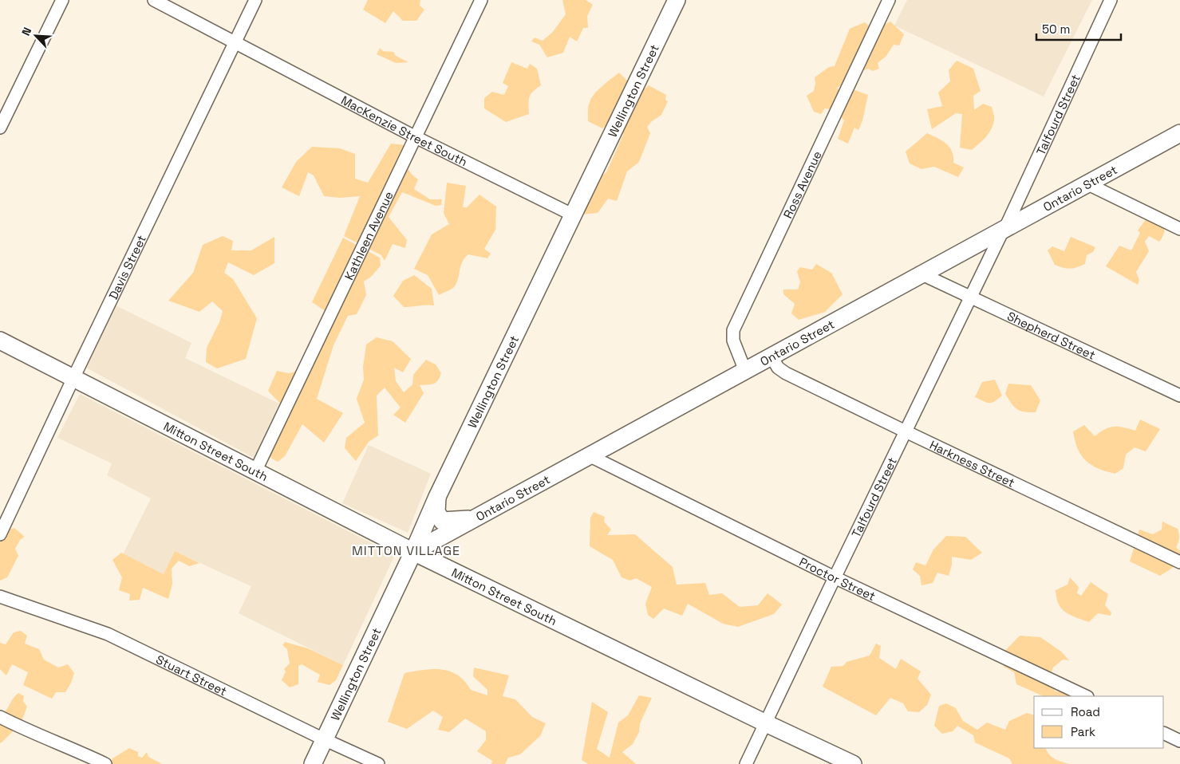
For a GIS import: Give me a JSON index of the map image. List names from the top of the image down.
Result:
{
  "streets": {
    "street": [
      "Wellington Street",
      "Talfourd Street",
      "MacKenzie Street South",
      "Ross Avenue",
      "Ontario Street",
      "Kathleen Avenue",
      "Davis Street",
      "Shepherd Street",
      "Mitton Street South",
      "Harkness Street",
      "Proctor Street",
      "Stuart Street"
    ]
  },
  "crossings": [
    ["Wellington Street", "MacKenzie Street South"],
    ["Wellington Street", "Ontario Street"],
    ["Wellington Street", "Mitton Street South"],
    ["Wellington Street", "Stuart Street"],
    ["Talfourd Street", "Ontario Street"],
    ["Talfourd Street", "Shepherd Street"],
    ["Talfourd Street", "Mitton Street South"],
    ["Talfourd Street", "Harkness Street"],
    ["Talfourd Street", "Proctor Street"],
    ["MacKenzie Street South", "Kathleen Avenue"],
    ["MacKenzie Street South", "Davis Street"],
    ["Ross Avenue", "Ontario Street"],
    ["Ontario Street", "Shepherd Street"],
    ["Ontario Street", "Mitton Street South"],
    ["Ontario Street", "Harkness Street"],
    ["Ontario Street", "Proctor Street"],
    ["Kathleen Avenue", "Mitton Street South"],
    ["Davis Street", "Mitton Street South"]
  ],
  "districts": ["MITTON VILLAGE"],
  "legend": ["Road", "Park"],
  "scale_bar": "50 m",
  "north": "top left"
}
